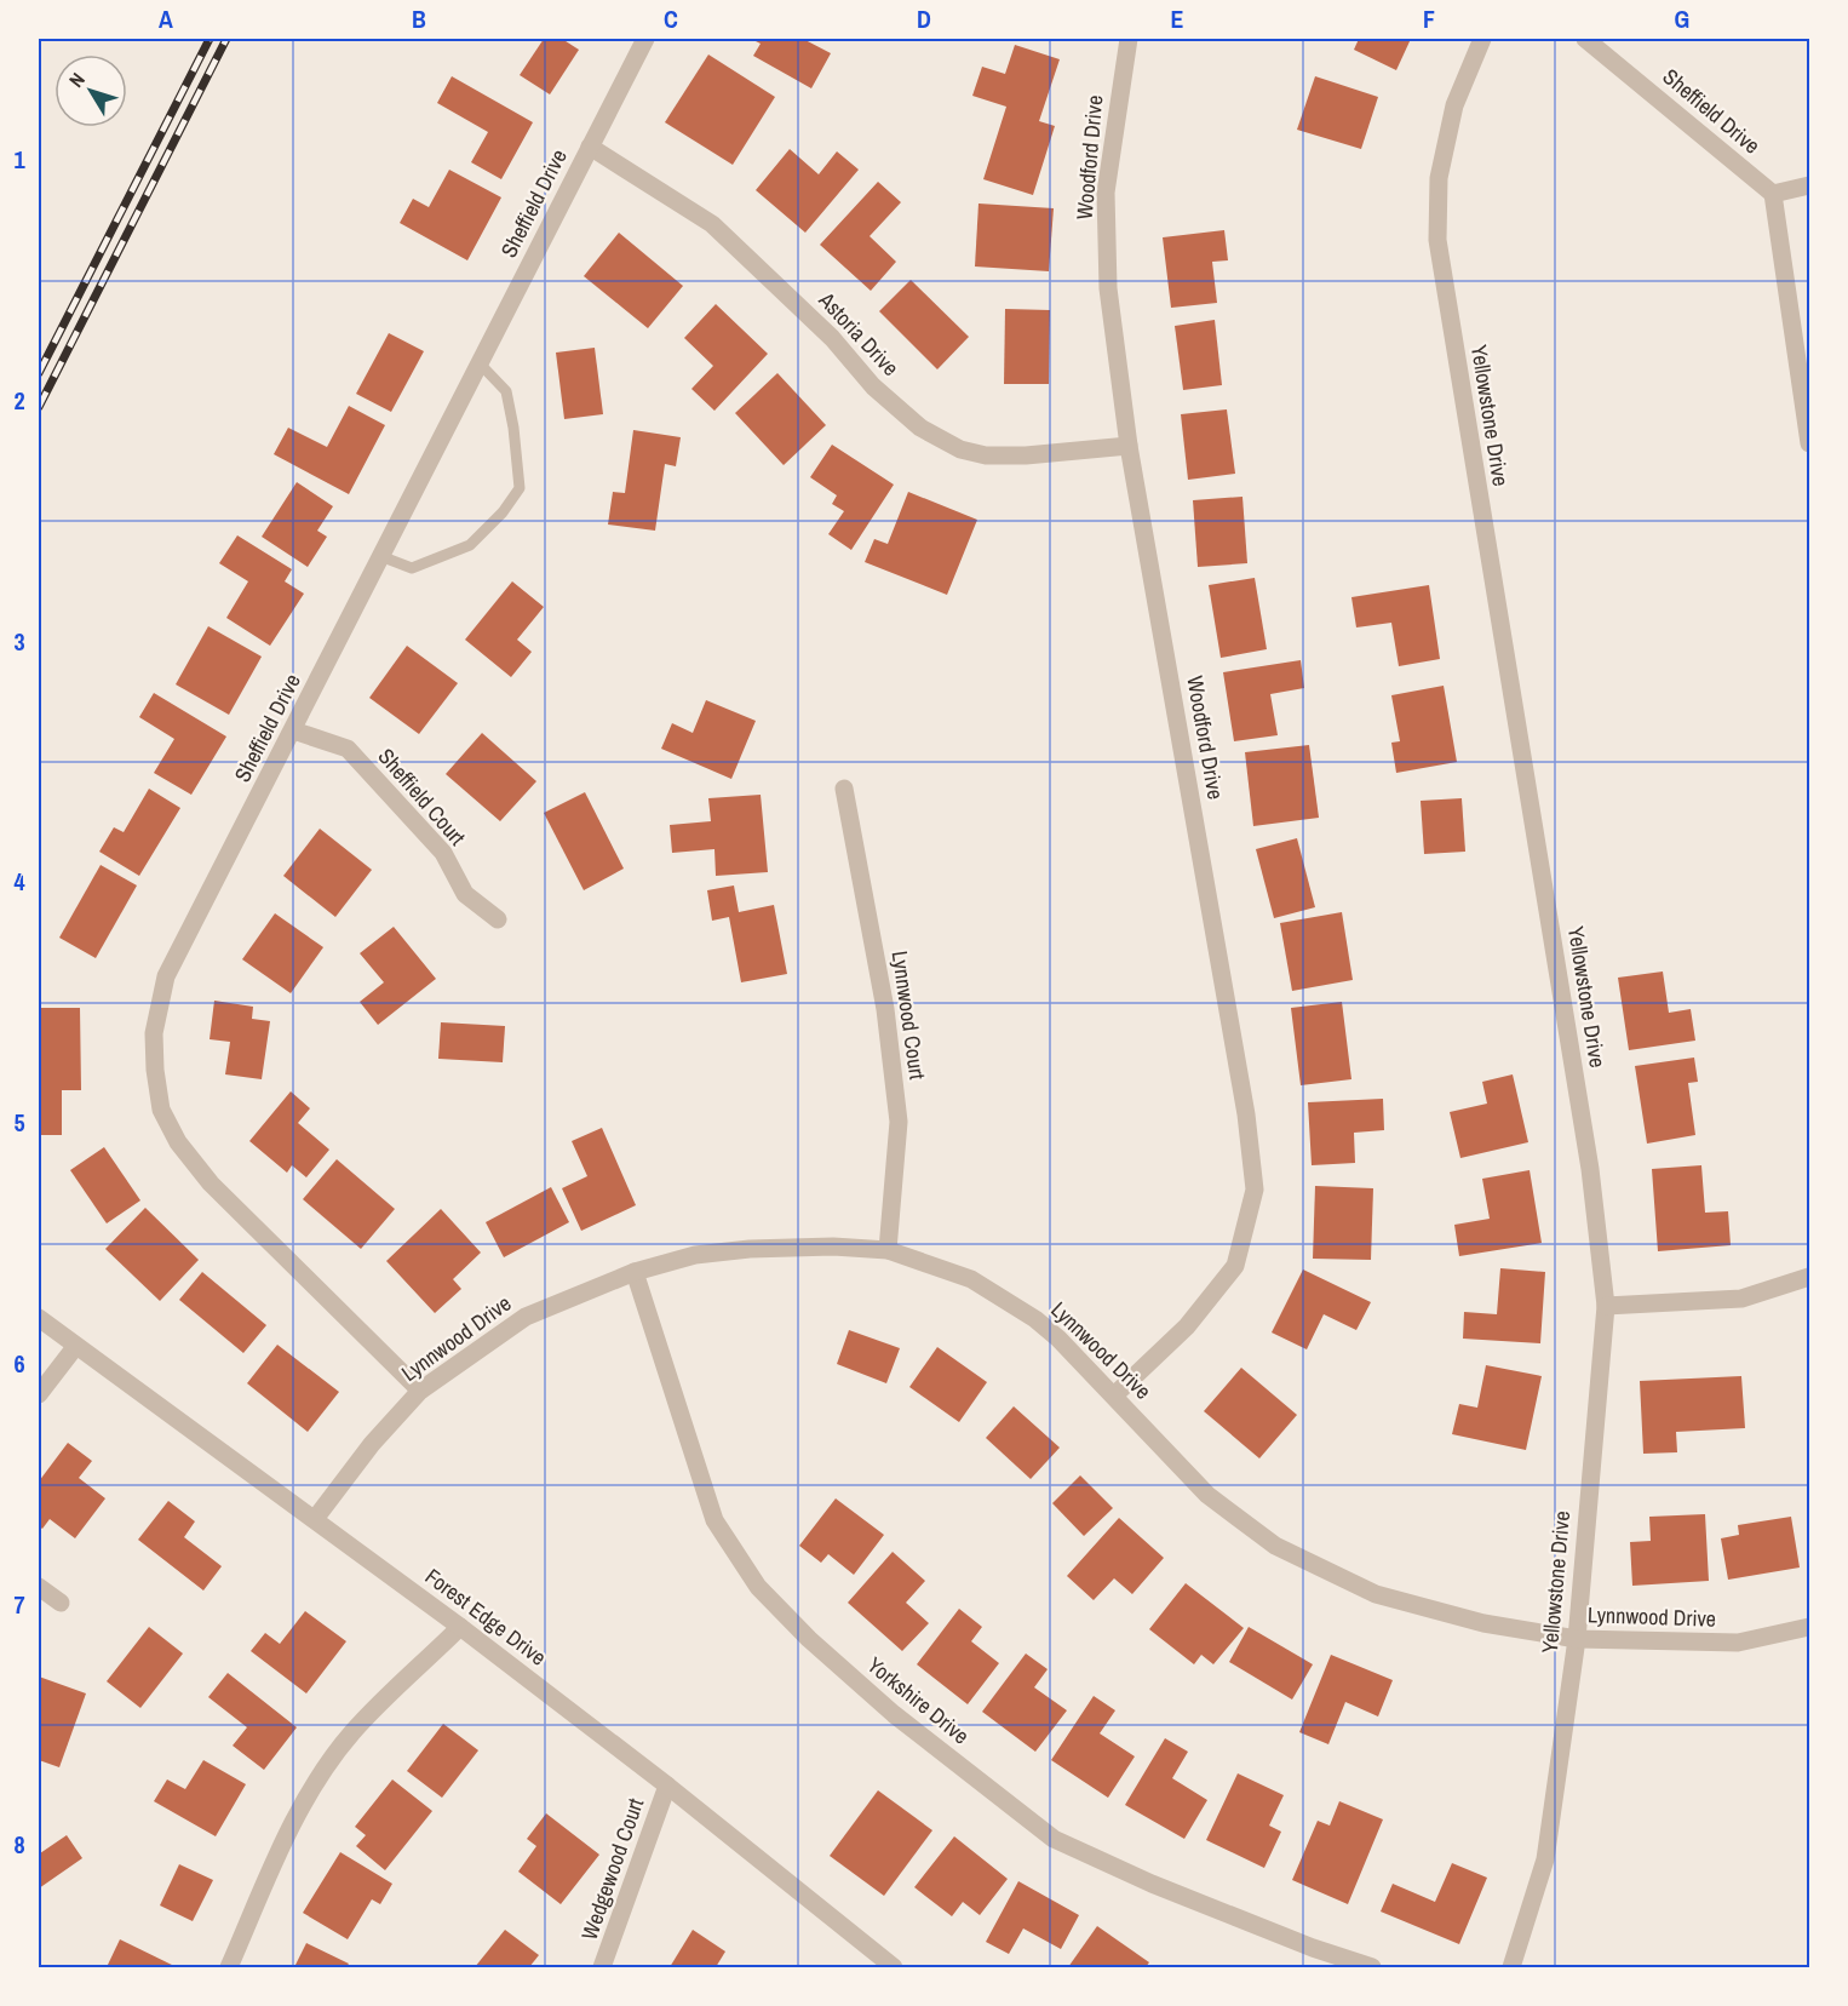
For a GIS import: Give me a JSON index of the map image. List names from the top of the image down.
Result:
{
  "streets": {
    "street": [
      "Sheffield Drive",
      "Woodford Drive",
      "Astoria Drive",
      "Yellowstone Drive",
      "Sheffield Court",
      "Lynnwood Court",
      "Lynnwood Drive",
      "Forest Edge Drive",
      "Yorkshire Drive",
      "Wedgewood Court"
    ]
  },
  "crossings": [
    ["Sheffield Drive", "Astoria Drive"],
    ["Sheffield Drive", "Sheffield Court"],
    ["Sheffield Drive", "Lynnwood Drive"],
    ["Woodford Drive", "Astoria Drive"],
    ["Woodford Drive", "Lynnwood Drive"],
    ["Yellowstone Drive", "Lynnwood Drive"],
    ["Lynnwood Court", "Lynnwood Drive"],
    ["Lynnwood Drive", "Forest Edge Drive"],
    ["Lynnwood Drive", "Yorkshire Drive"],
    ["Forest Edge Drive", "Wedgewood Court"]
  ],
  "north": "top left",
  "grid": {
    "columns": [
      "A",
      "B",
      "C",
      "D",
      "E",
      "F",
      "G"
    ],
    "rows": [
      "1",
      "2",
      "3",
      "4",
      "5",
      "6",
      "7",
      "8"
    ]
  }
}
